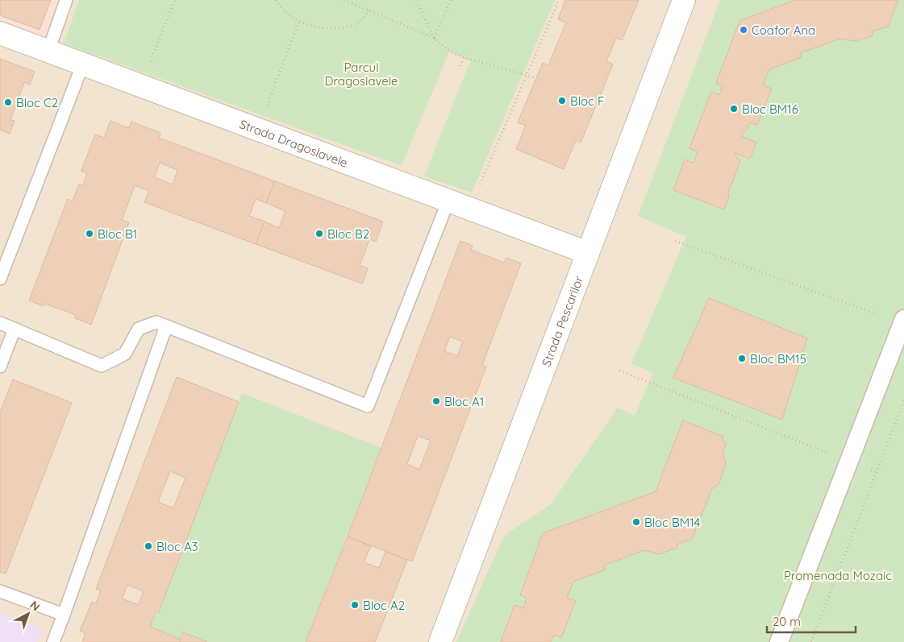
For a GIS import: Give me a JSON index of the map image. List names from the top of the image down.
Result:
{
  "streets": {
    "street": ["Strada Dragoslavele", "Strada Pescarilor"]
  },
  "crossings": [
    ["Strada Dragoslavele", "Strada Pescarilor"]
  ],
  "parks": ["Parcul Dragoslavele", "Promenada Mozaic"],
  "places": [
    "Coafor Ana",
    "Bloc F",
    "Bloc C2",
    "Bloc BM16",
    "Bloc B1",
    "Bloc B2",
    "Bloc BM15",
    "Bloc A1",
    "Bloc BM14",
    "Bloc A3",
    "Bloc A2"
  ],
  "scale_bar": "20 m",
  "north": "top right"
}
